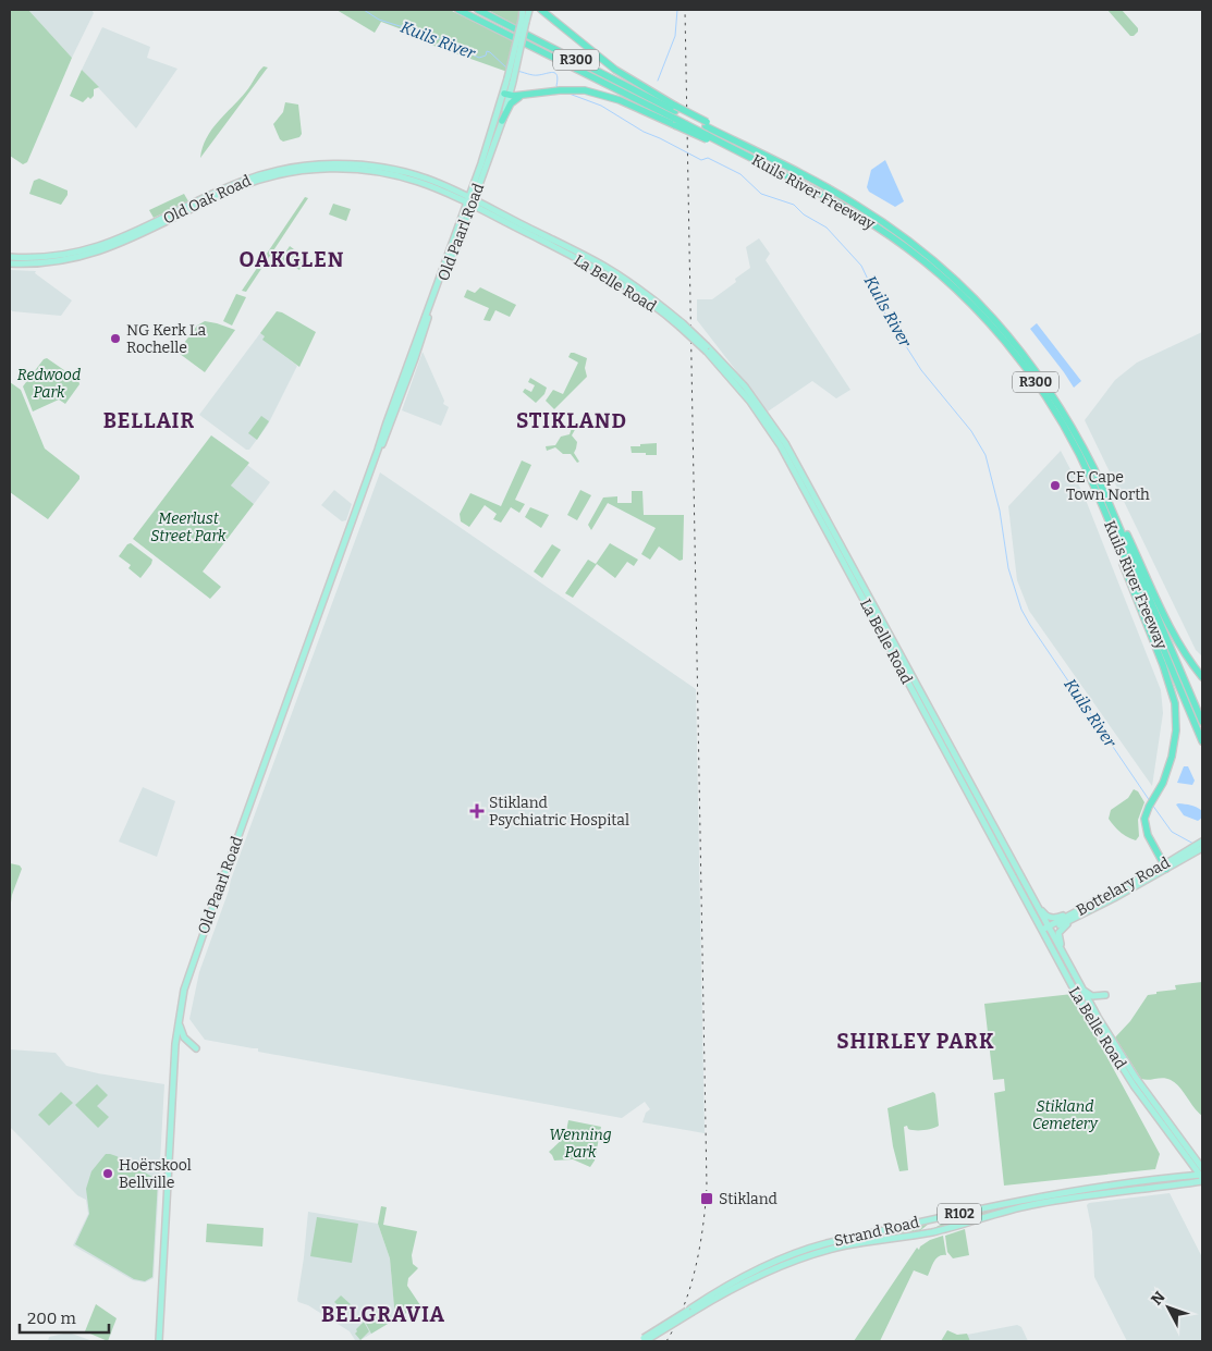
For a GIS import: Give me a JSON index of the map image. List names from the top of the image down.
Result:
{
  "streets": {
    "highway": ["R300", "Kuils River Freeway"],
    "main road": [
      "Old Oak Road",
      "Old Paarl Road",
      "La Belle Road",
      "Bottelary Road",
      "R102",
      "Strand Road"
    ]
  },
  "crossings": [
    ["R300", "Kuils River Freeway"],
    ["Old Oak Road", "Old Paarl Road"],
    ["Old Oak Road", "La Belle Road"],
    ["Old Paarl Road", "La Belle Road"],
    ["La Belle Road", "Bottelary Road"],
    ["La Belle Road", "Strand Road"]
  ],
  "districts": [
    "OAKGLEN",
    "BELLAIR",
    "STIKLAND",
    "SHIRLEY PARK",
    "BELGRAVIA"
  ],
  "water": ["Kuils River"],
  "parks": [
    "Redwood Park",
    "Meerlust Street Park",
    "Stikland Cemetery",
    "Wenning Park"
  ],
  "places": {
    "other": ["NG Kerk La Rochelle", "CE Cape Town North", "Hoërskool Bellville"],
    "health": ["Stikland Psychiatric Hospital"],
    "transit": ["Stikland"]
  },
  "scale_bar": "200 m",
  "north": "top left"
}
